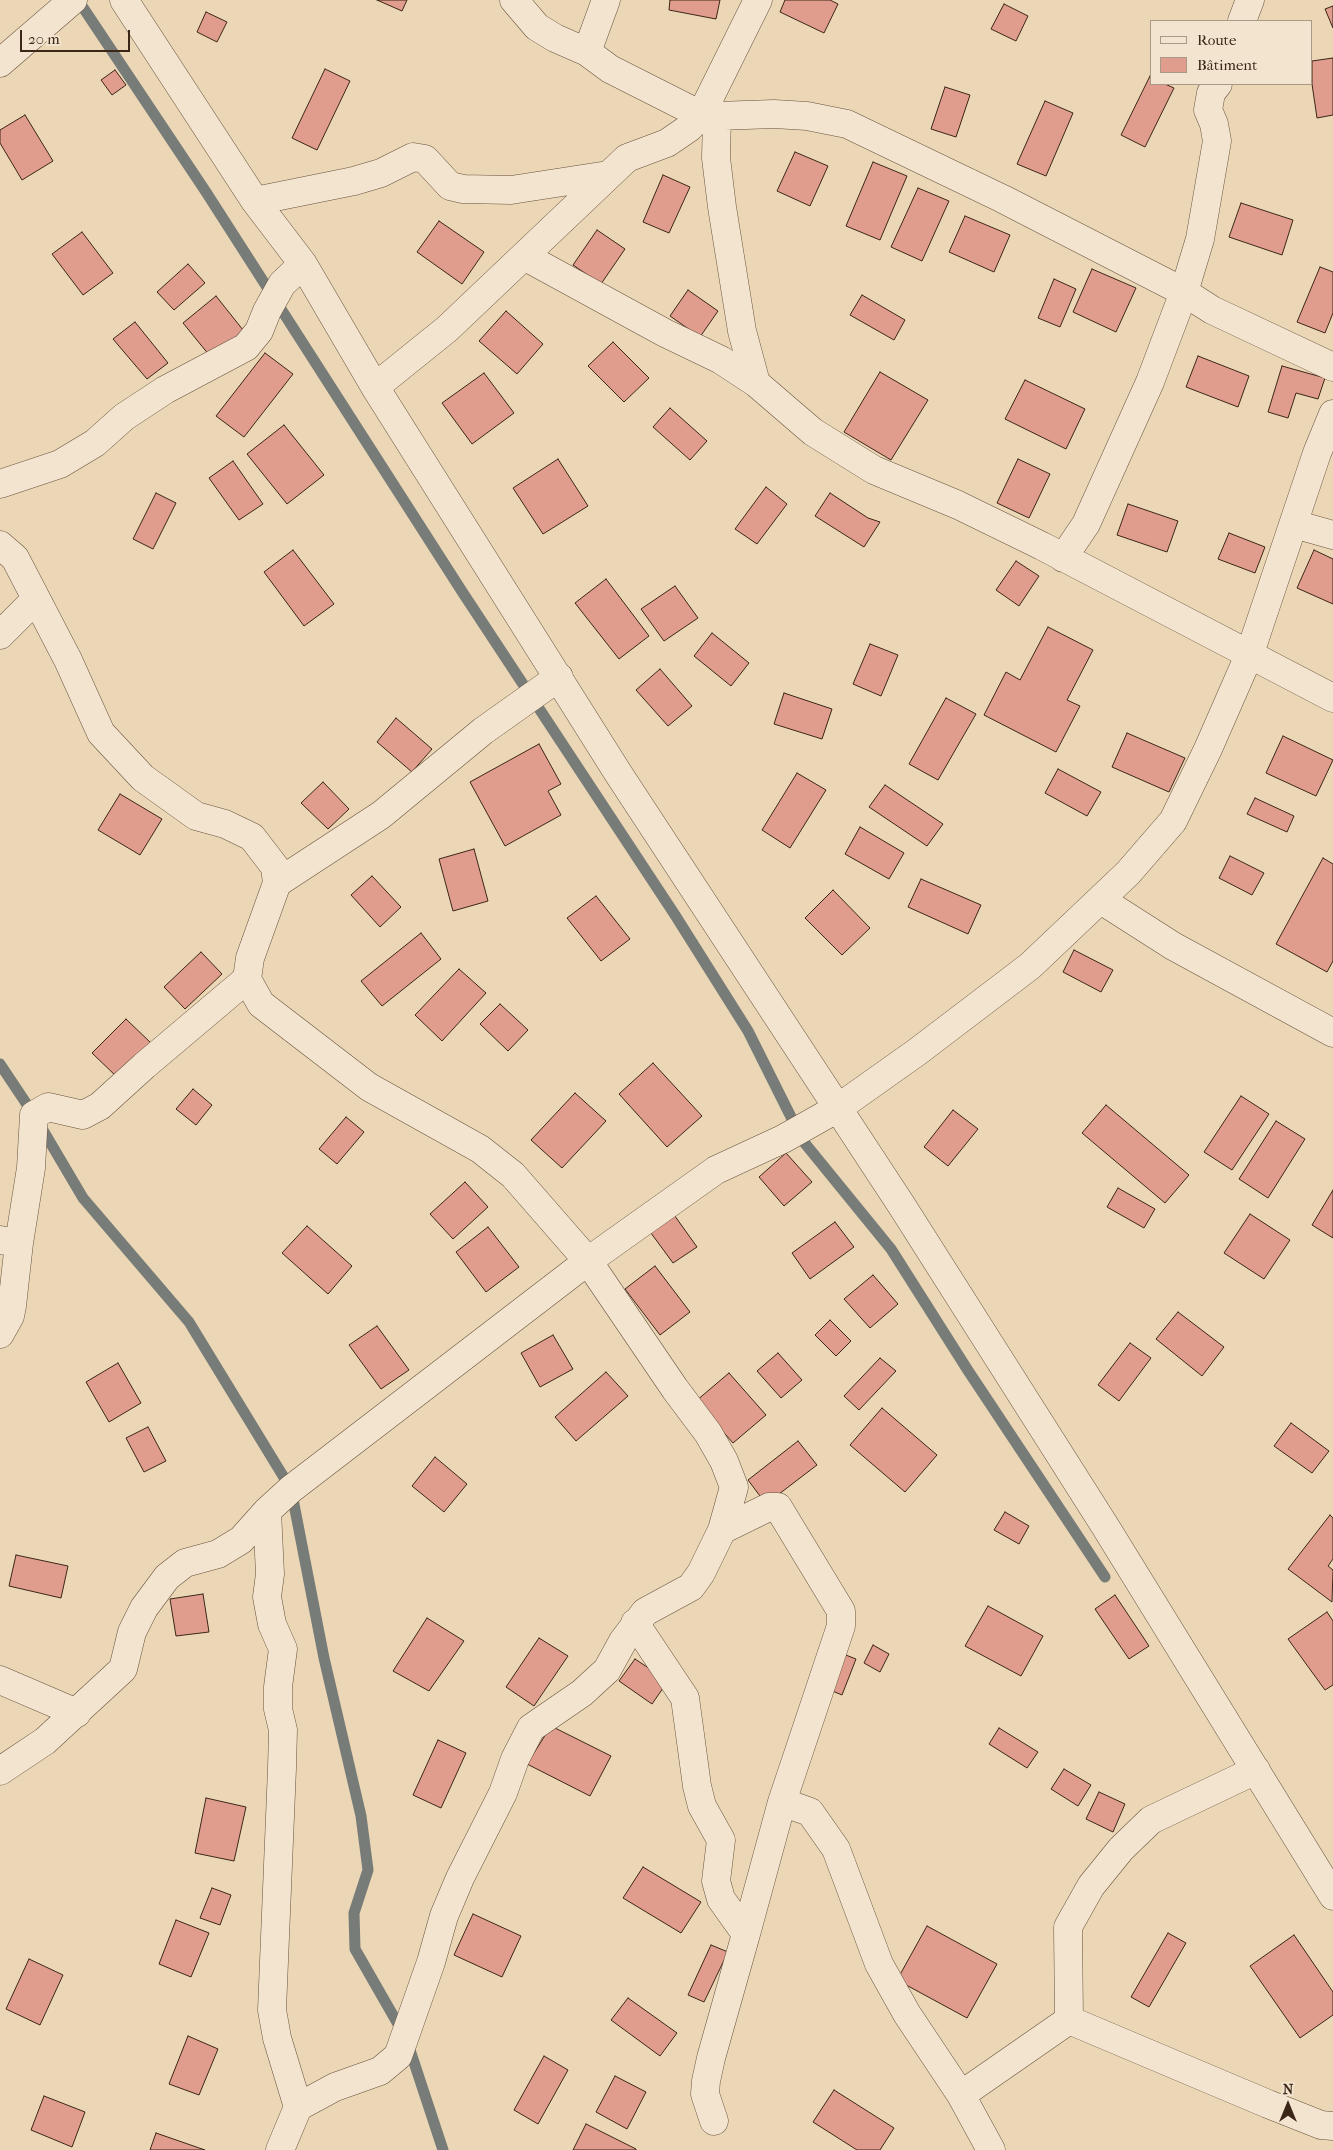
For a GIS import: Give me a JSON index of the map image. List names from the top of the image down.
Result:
{
  "legend": ["Route", "Bâtiment"],
  "scale_bar": "20 m",
  "north": "top"
}
